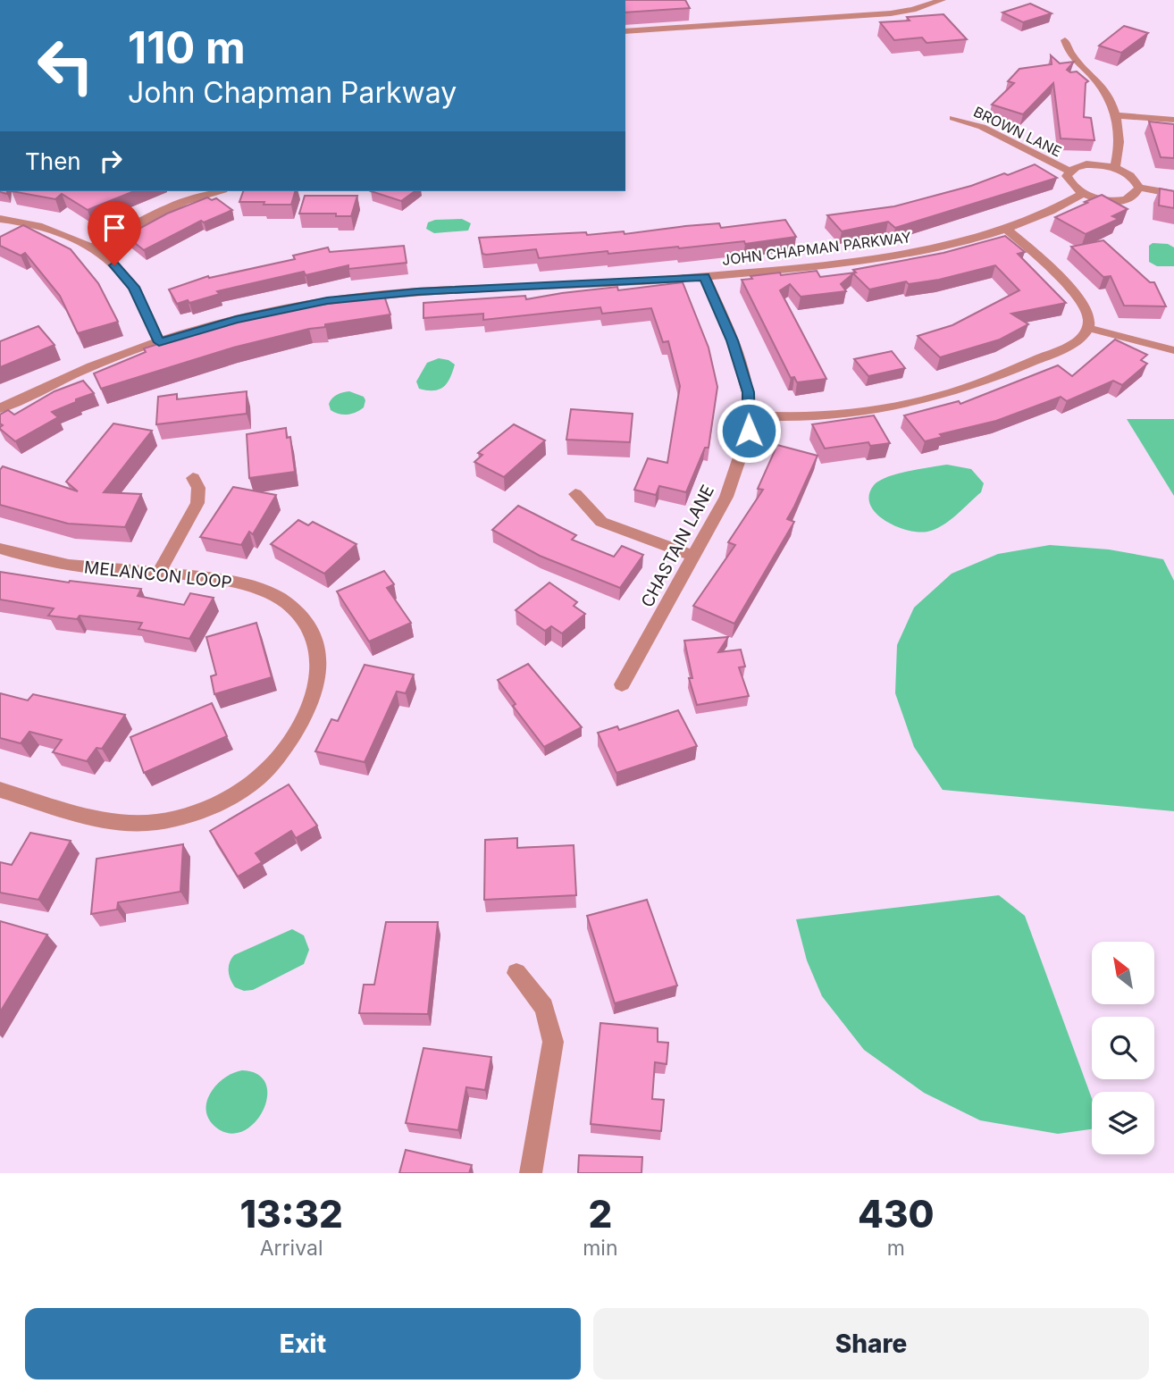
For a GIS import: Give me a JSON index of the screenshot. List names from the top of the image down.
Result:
{
  "streets": {
    "street": [
      "BROWN LANE",
      "JOHN CHAPMAN PARKWAY",
      "CHASTAIN LANE",
      "MELANCON LOOP"
    ]
  },
  "crossings": [
    ["JOHN CHAPMAN PARKWAY", "CHASTAIN LANE"]
  ],
  "north": "top left",
  "page": {
    "turn": ["110 m", "John Chapman Parkway"],
    "then": "Then",
    "eta": [
      "13:32",
      "Arrival",
      "2",
      "min",
      "430",
      "m"
    ],
    "buttons": ["Exit", "Share"]
  }
}
